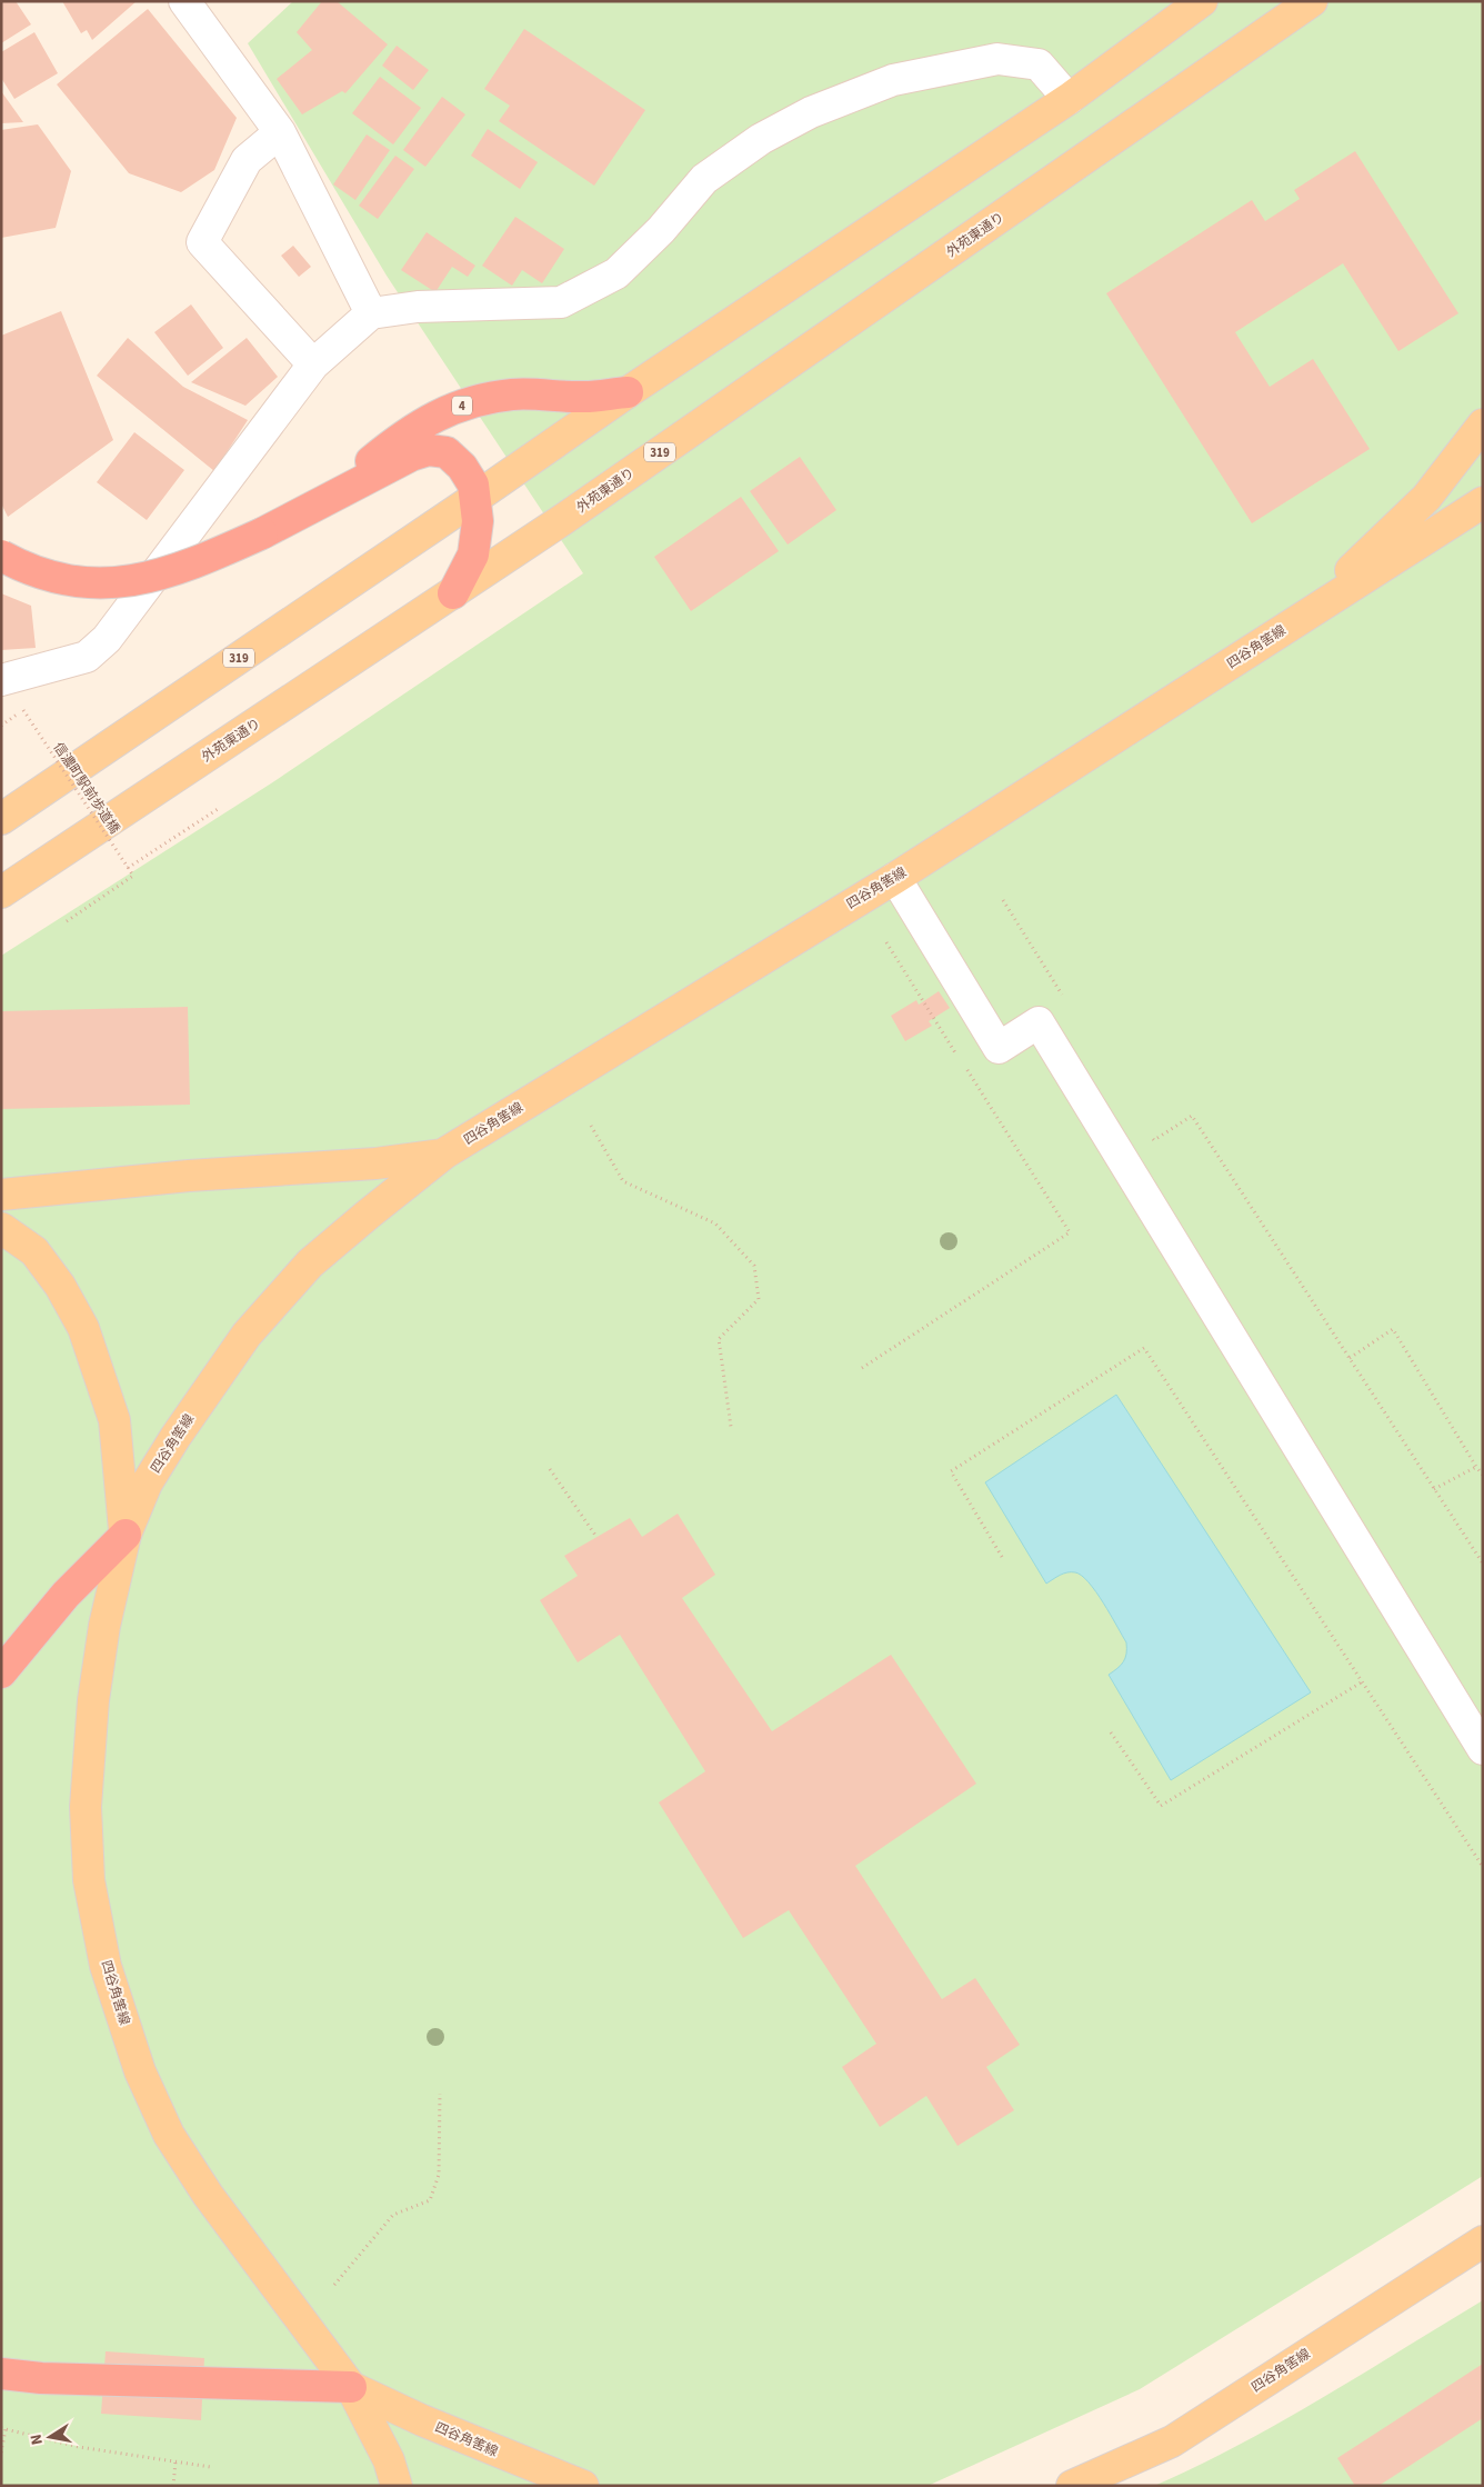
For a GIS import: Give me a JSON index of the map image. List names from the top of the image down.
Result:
{
  "streets": {
    "highway": ["4"],
    "main road": ["外苑東通り", "319", "四谷角筈線"],
    "path": ["信濃町駅前歩道橋"]
  },
  "crossings": [
    ["外苑東通り", "4"],
    ["4", "319"]
  ],
  "north": "left"
}
